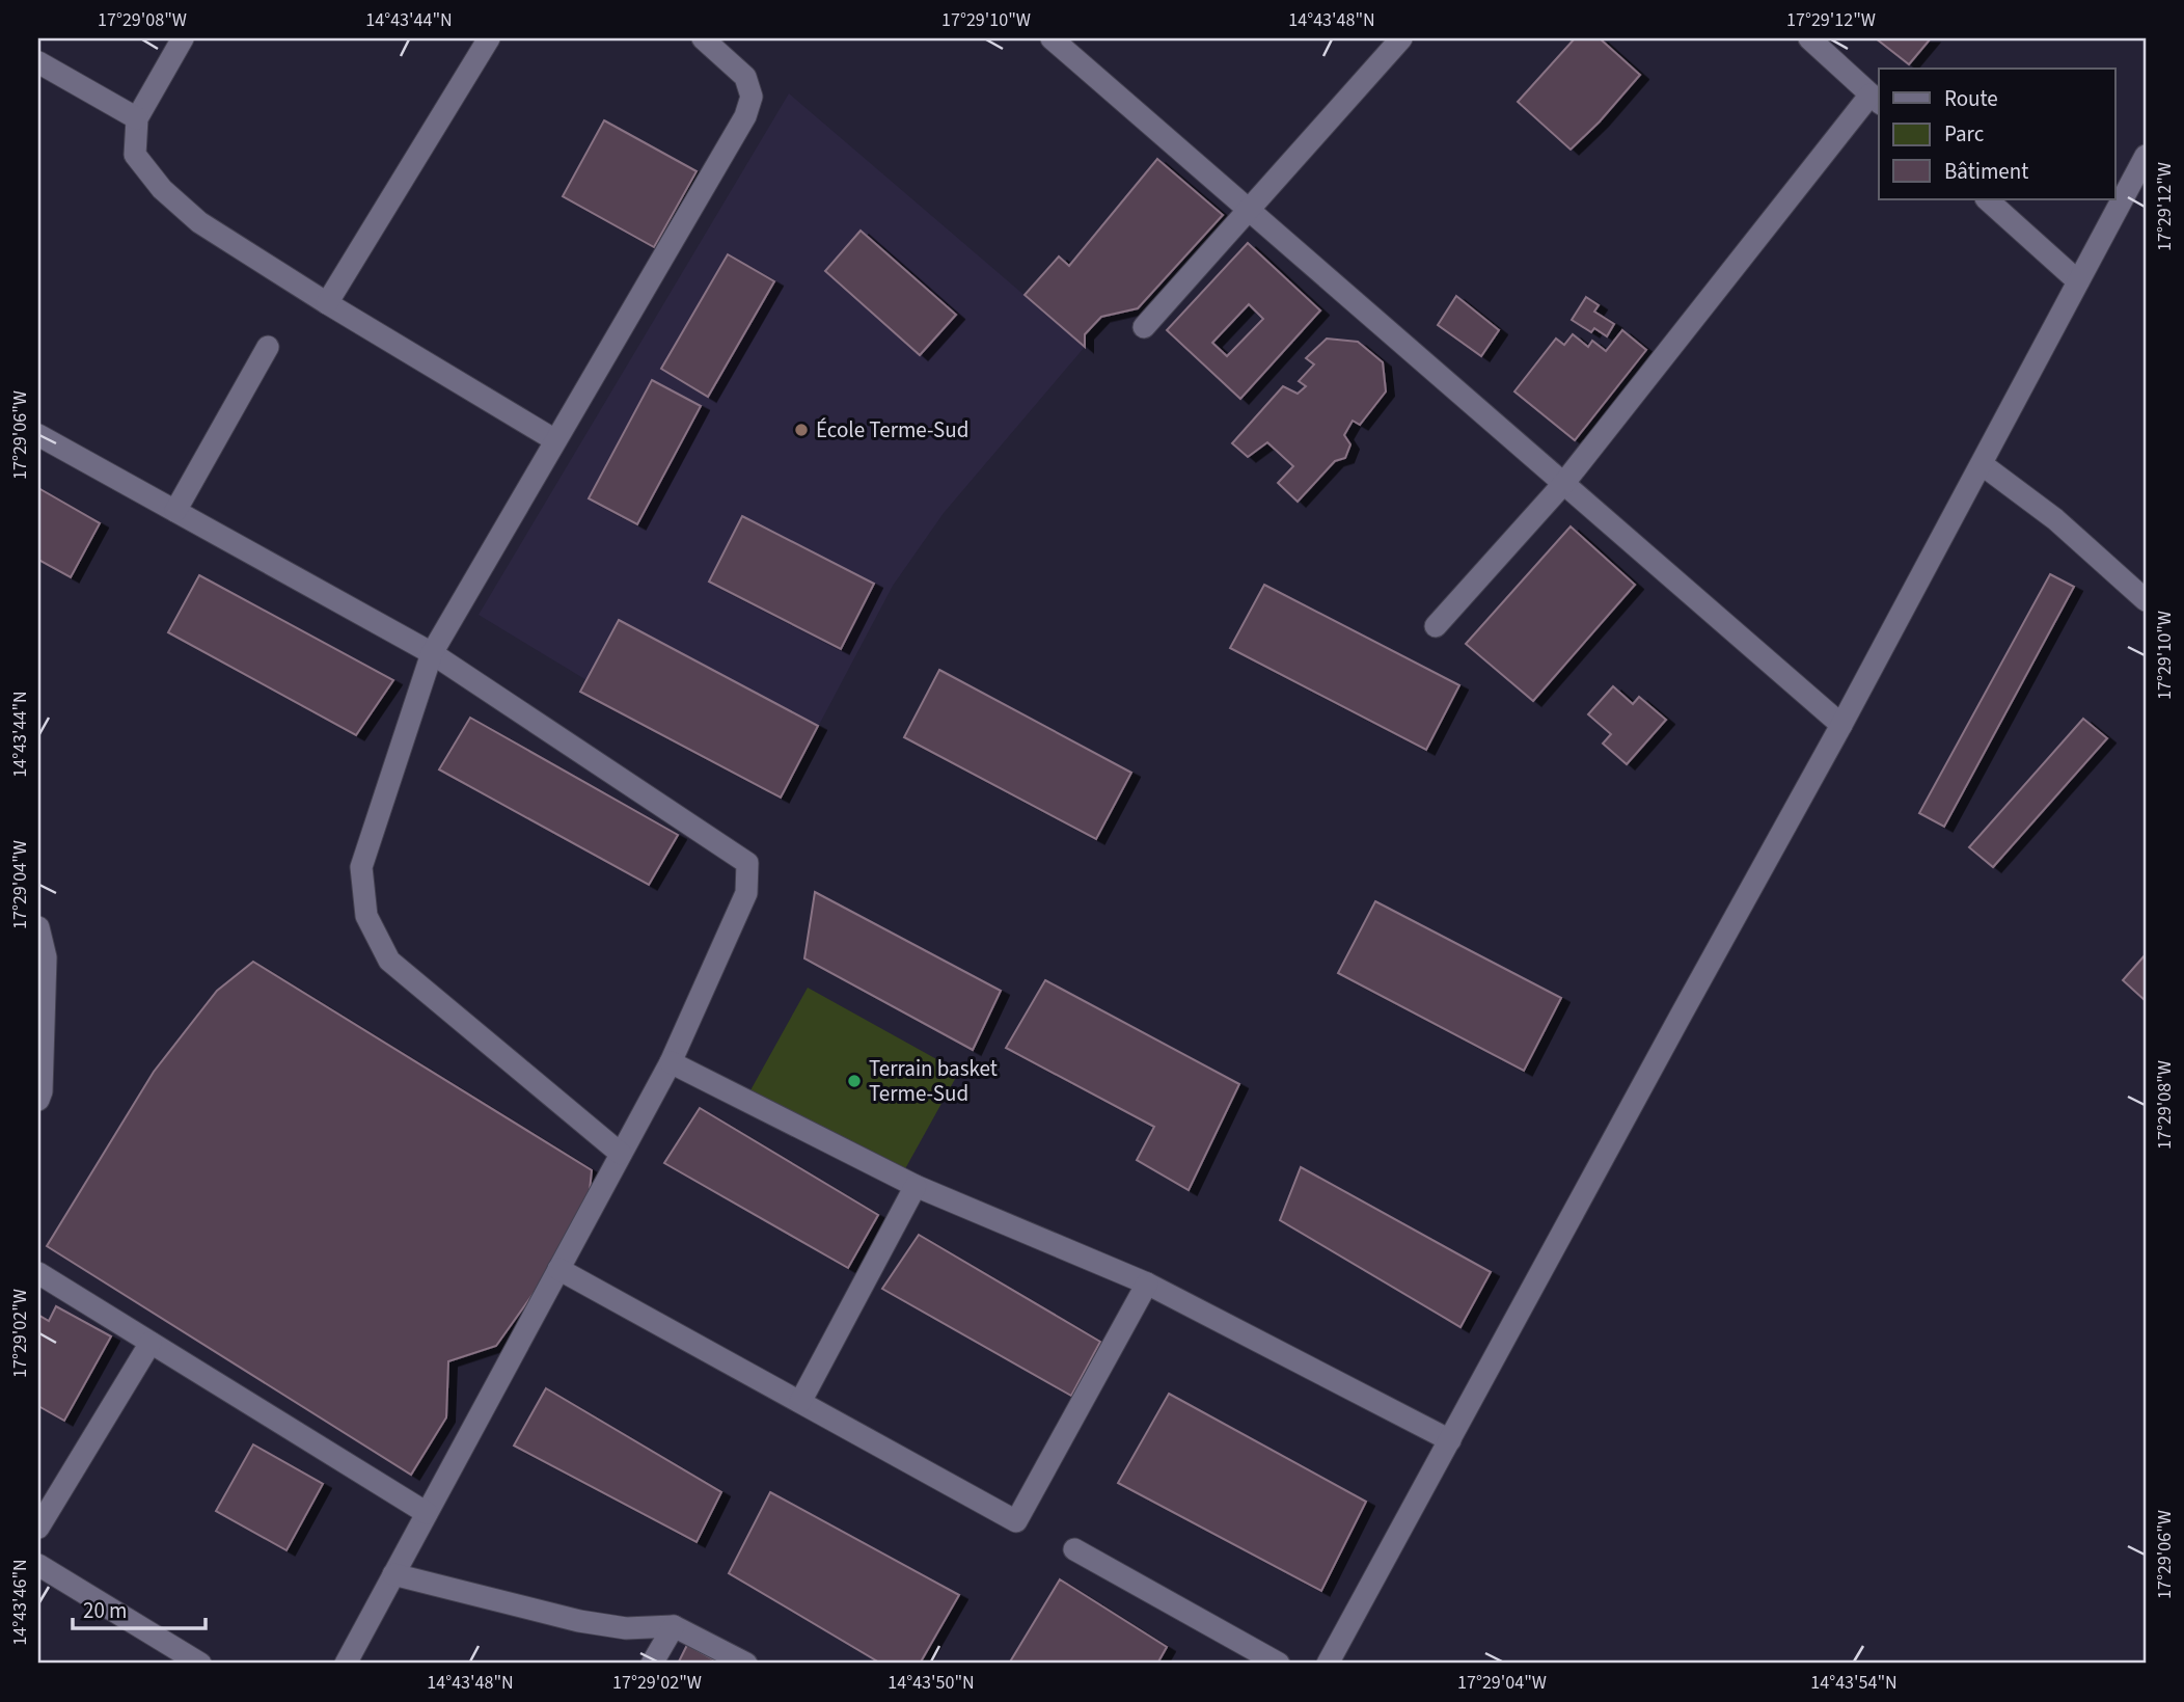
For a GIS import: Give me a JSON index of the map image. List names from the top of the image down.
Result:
{
  "places": ["École Terme-Sud", "Terrain basket Terme-Sud"],
  "legend": ["Route", "Parc", "Bâtiment"],
  "scale_bar": "20 m",
  "coordinates": [
    "17°29'08\"W",
    "14°43'44\"N",
    "17°29'10\"W",
    "14°43'48\"N",
    "17°29'12\"W",
    "17°29'06\"W",
    "17°29'04\"W",
    "17°29'02\"W",
    "14°43'46\"N",
    "14°43'50\"N",
    "14°43'54\"N"
  ]
}
